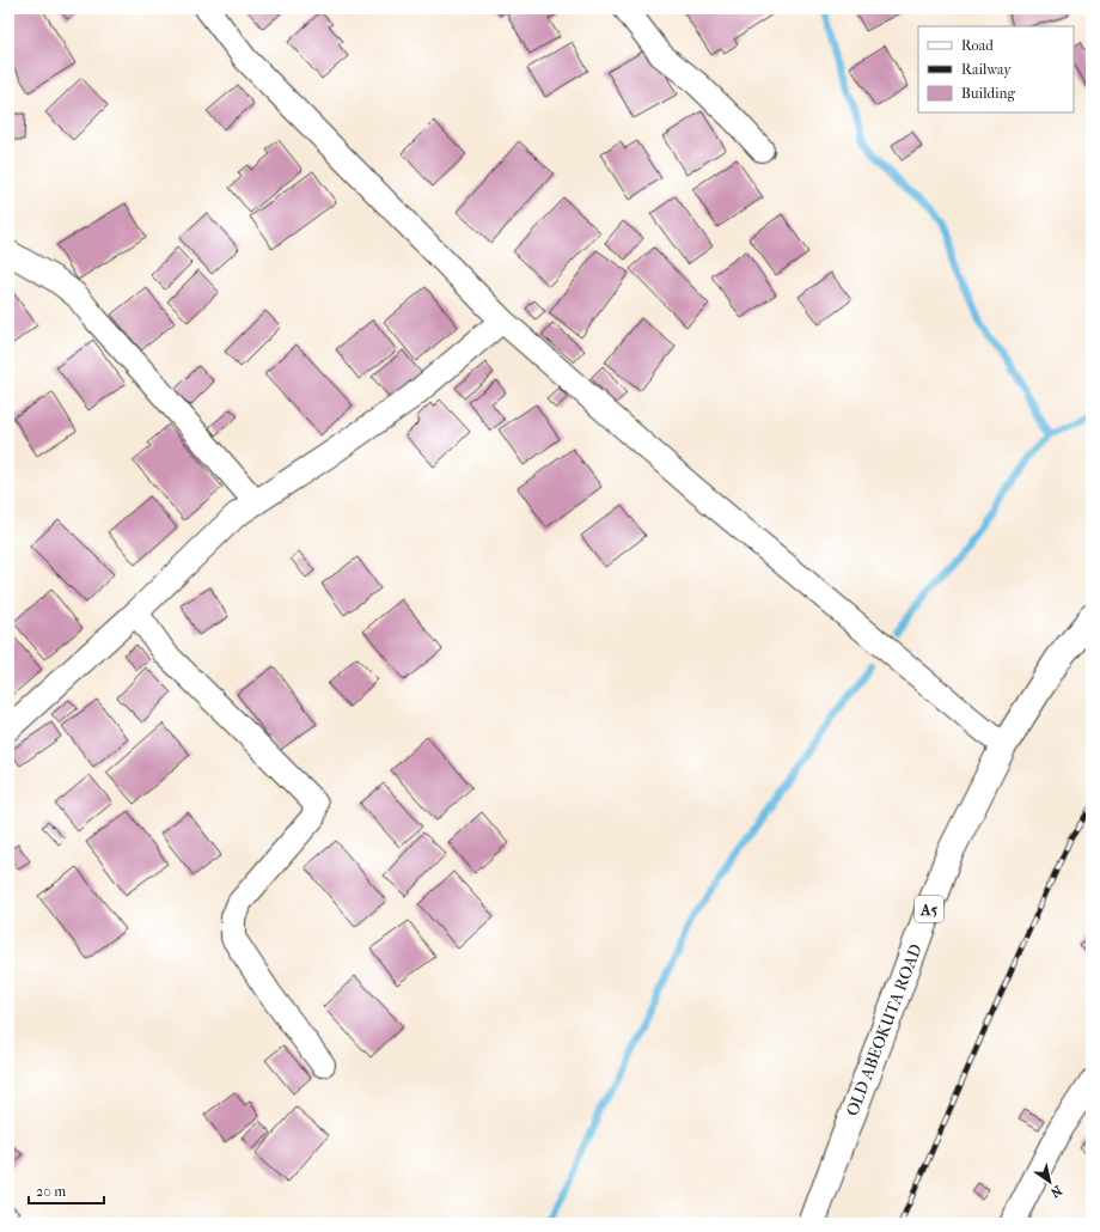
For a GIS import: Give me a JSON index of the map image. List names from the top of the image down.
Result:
{
  "streets": {
    "highway": ["A5", "OLD ABEOKUTA ROAD"]
  },
  "legend": ["Road", "Railway", "Building"],
  "scale_bar": "20 m",
  "north": "bottom right"
}
